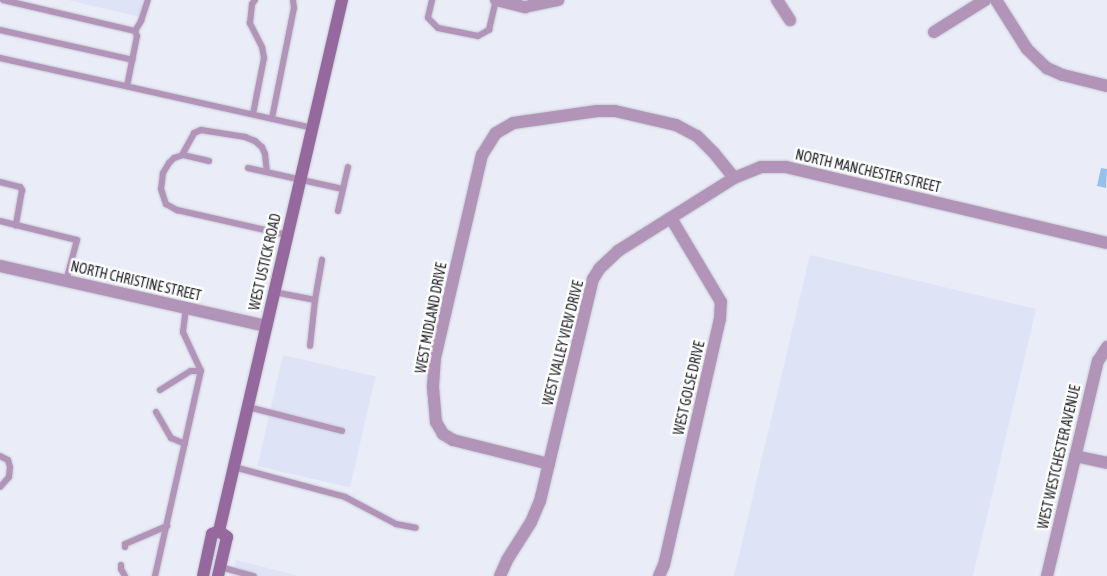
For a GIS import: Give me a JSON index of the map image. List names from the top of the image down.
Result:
{
  "streets": {
    "main road": ["WEST USTICK ROAD"],
    "street": [
      "NORTH MANCHESTER STREET",
      "NORTH CHRISTINE STREET",
      "WEST MIDLAND DRIVE",
      "WEST VALLEY VIEW DRIVE",
      "WEST GOLSE DRIVE",
      "WEST WESTCHESTER AVENUE"
    ]
  },
  "crossings": [
    ["NORTH MANCHESTER STREET", "WEST MIDLAND DRIVE"],
    ["NORTH MANCHESTER STREET", "WEST VALLEY VIEW DRIVE"],
    ["WEST USTICK ROAD", "NORTH CHRISTINE STREET"],
    ["WEST MIDLAND DRIVE", "WEST VALLEY VIEW DRIVE"],
    ["WEST VALLEY VIEW DRIVE", "WEST GOLSE DRIVE"]
  ]
}
